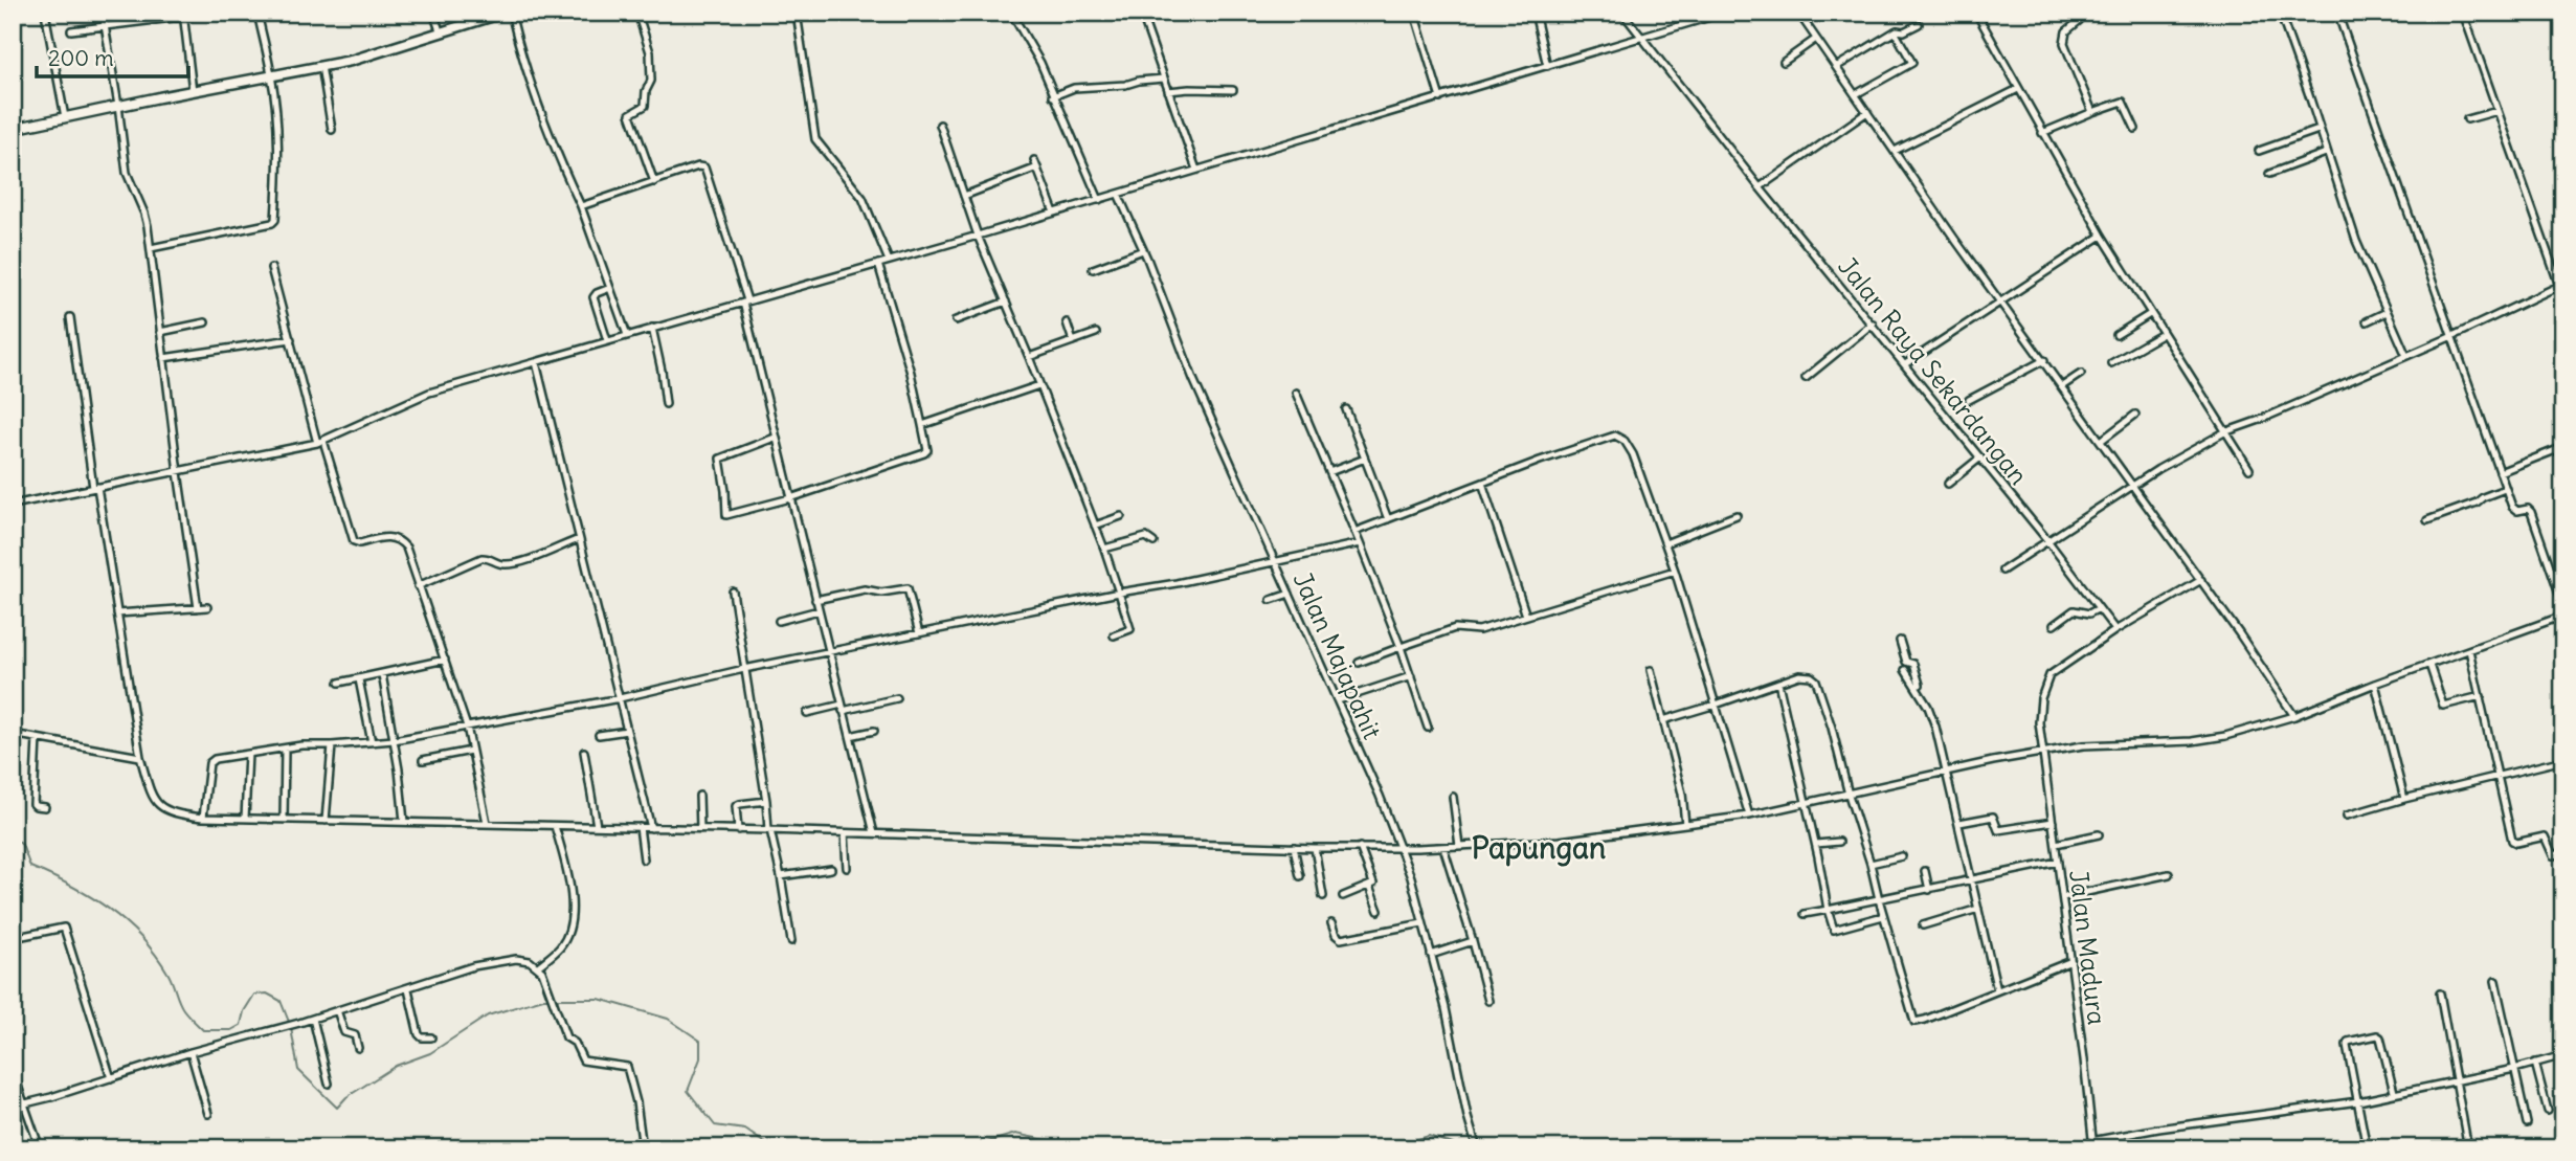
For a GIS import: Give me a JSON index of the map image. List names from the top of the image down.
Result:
{
  "streets": {
    "street": ["Jalan Raya Sekardangan", "Jalan Majapahit", "Jalan Madura"]
  },
  "districts": ["Papungan"],
  "scale_bar": "200 m"
}
